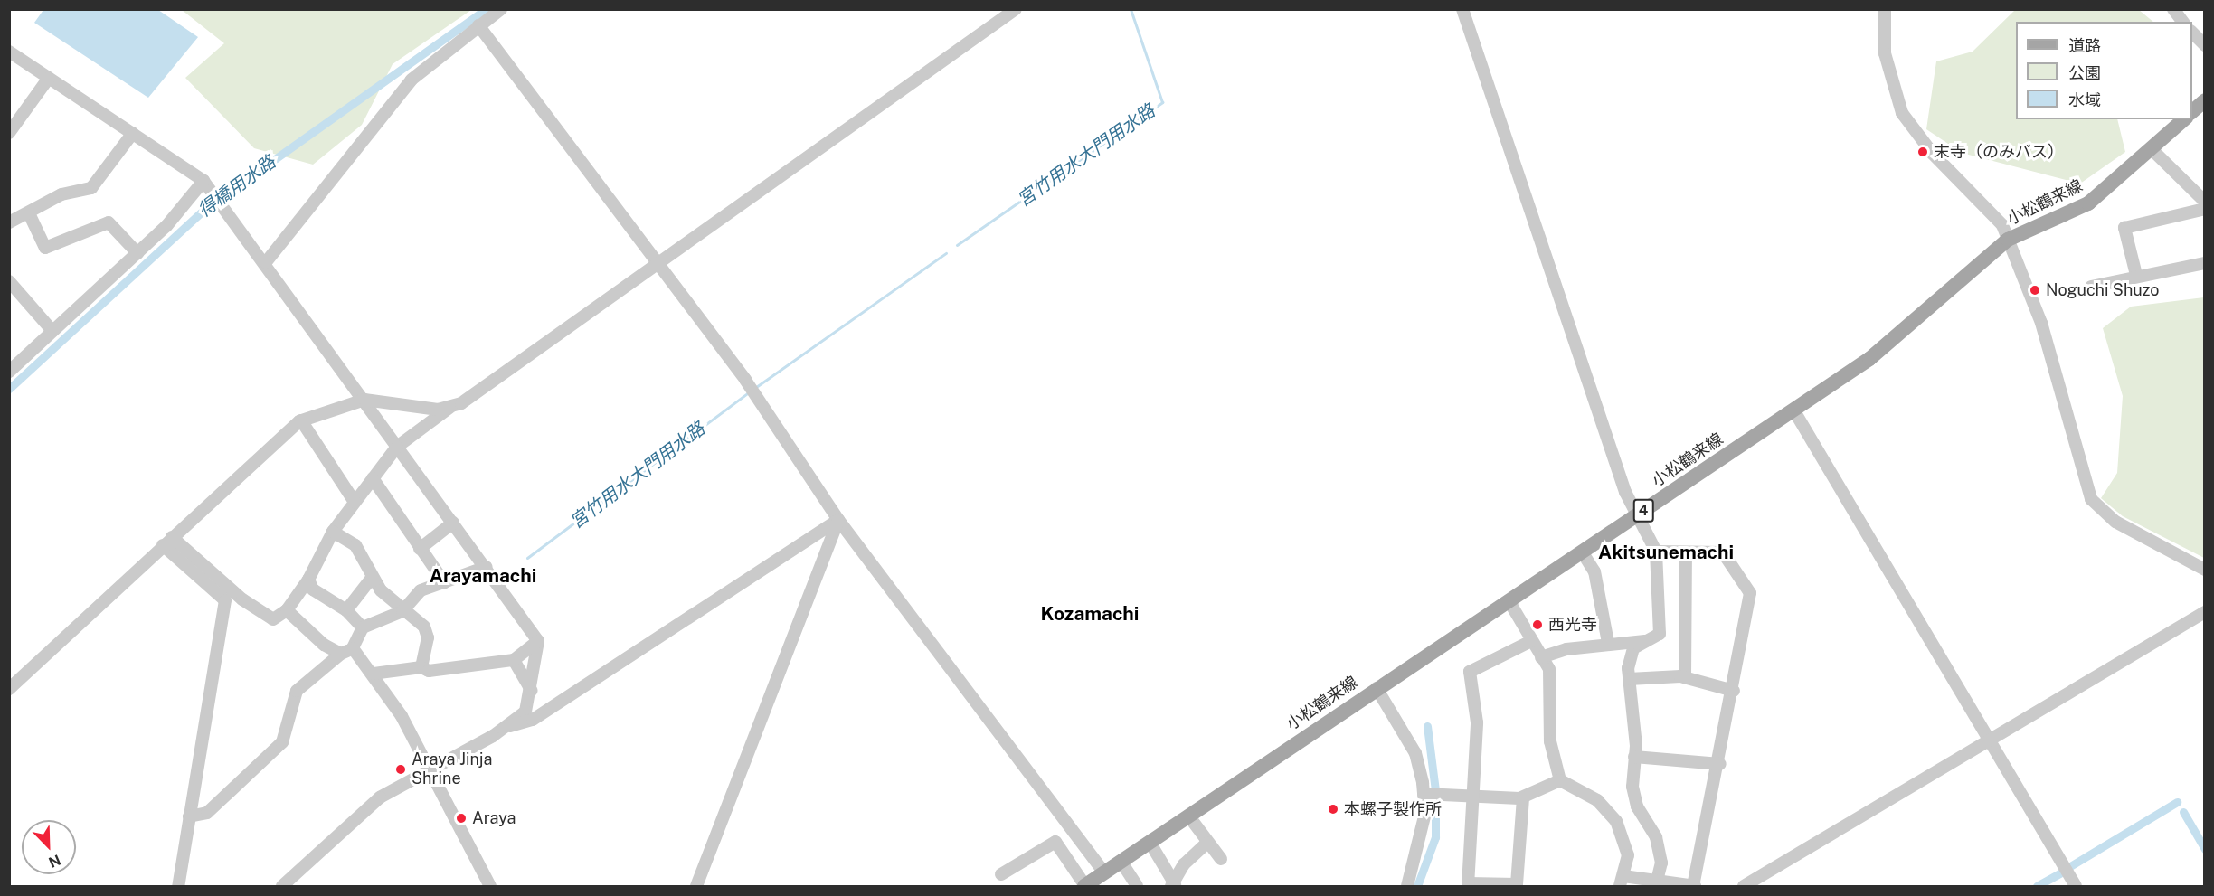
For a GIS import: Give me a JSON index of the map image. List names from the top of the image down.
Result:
{
  "streets": {
    "main road": ["小松鶴来線", "4"]
  },
  "districts": ["Akitsunemachi", "Arayamachi", "Kozamachi"],
  "water": ["宮竹用水大門用水路", "得橋用水路"],
  "places": [
    "末寺（のみバス）",
    "Noguchi Shuzo",
    "西光寺",
    "Araya Jinja Shrine",
    "本螺子製作所",
    "Araya"
  ],
  "legend": ["道路", "公園", "水域"],
  "north": "bottom right"
}
